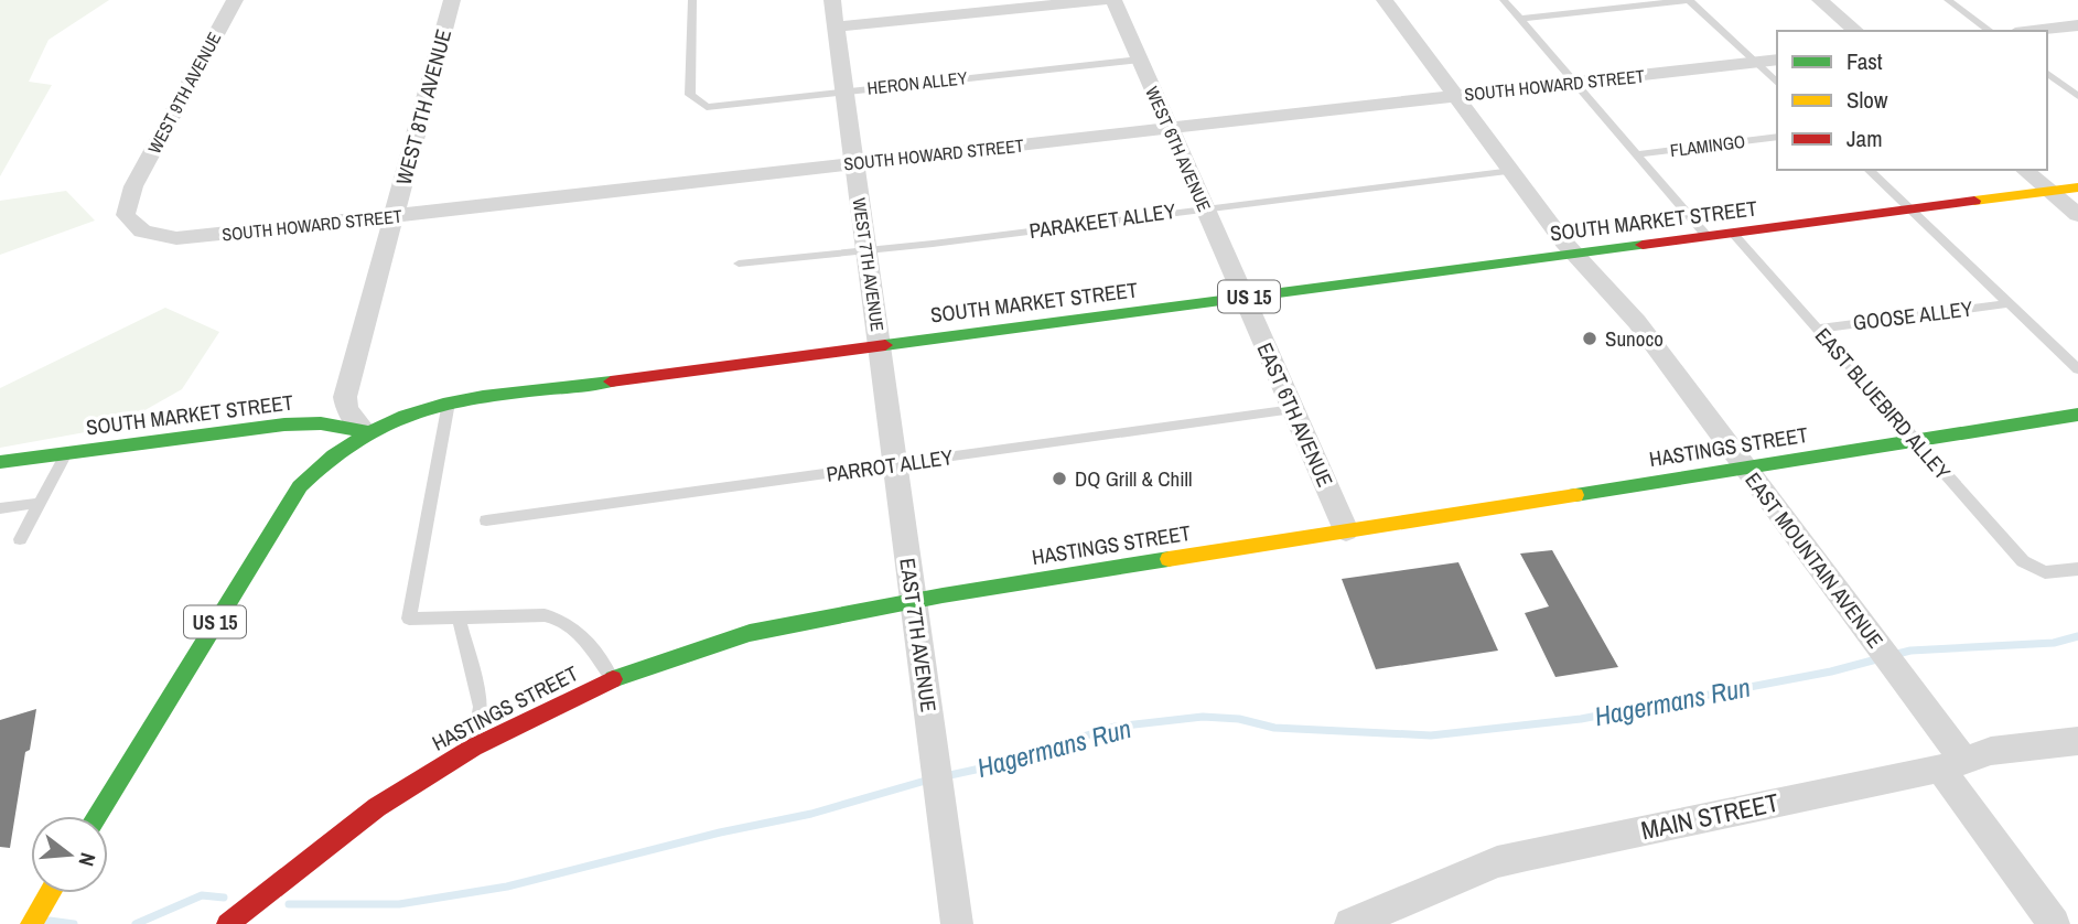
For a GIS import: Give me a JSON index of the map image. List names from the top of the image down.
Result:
{
  "streets": {
    "main road": ["SOUTH MARKET STREET", "US 15", "HASTINGS STREET"],
    "street": [
      "SOUTH HOWARD STREET",
      "WEST 9TH AVENUE",
      "WEST 8TH AVENUE",
      "WEST 6TH AVENUE",
      "WEST 7TH AVENUE",
      "EAST 6TH AVENUE",
      "EAST MOUNTAIN AVENUE",
      "EAST 7TH AVENUE",
      "MAIN STREET"
    ],
    "lane": [
      "HERON ALLEY",
      "FLAMINGO",
      "PARAKEET ALLEY",
      "GOOSE ALLEY",
      "EAST BLUEBIRD ALLEY",
      "PARROT ALLEY"
    ]
  },
  "crossings": [
    ["HERON ALLEY", "WEST 6TH AVENUE"],
    ["HERON ALLEY", "WEST 7TH AVENUE"],
    ["SOUTH HOWARD STREET", "WEST 9TH AVENUE"],
    ["SOUTH HOWARD STREET", "WEST 8TH AVENUE"],
    ["SOUTH HOWARD STREET", "WEST 6TH AVENUE"],
    ["SOUTH HOWARD STREET", "WEST 7TH AVENUE"],
    ["WEST 8TH AVENUE", "SOUTH MARKET STREET"],
    ["WEST 8TH AVENUE", "US 15"],
    ["WEST 6TH AVENUE", "PARAKEET ALLEY"],
    ["WEST 6TH AVENUE", "SOUTH MARKET STREET"],
    ["WEST 6TH AVENUE", "EAST 6TH AVENUE"],
    ["PARAKEET ALLEY", "WEST 7TH AVENUE"],
    ["SOUTH MARKET STREET", "WEST 7TH AVENUE"],
    ["SOUTH MARKET STREET", "US 15"],
    ["SOUTH MARKET STREET", "EAST BLUEBIRD ALLEY"],
    ["SOUTH MARKET STREET", "EAST 6TH AVENUE"],
    ["SOUTH MARKET STREET", "EAST MOUNTAIN AVENUE"],
    ["SOUTH MARKET STREET", "EAST 7TH AVENUE"],
    ["WEST 7TH AVENUE", "EAST 7TH AVENUE"],
    ["GOOSE ALLEY", "EAST BLUEBIRD ALLEY"],
    ["EAST BLUEBIRD ALLEY", "HASTINGS STREET"],
    ["EAST 6TH AVENUE", "HASTINGS STREET"],
    ["EAST 6TH AVENUE", "PARROT ALLEY"],
    ["HASTINGS STREET", "EAST MOUNTAIN AVENUE"],
    ["HASTINGS STREET", "EAST 7TH AVENUE"],
    ["PARROT ALLEY", "EAST 7TH AVENUE"],
    ["EAST MOUNTAIN AVENUE", "MAIN STREET"]
  ],
  "water": ["Hagermans Run"],
  "places": ["Sunoco", "DQ Grill & Chill"],
  "legend": ["Fast", "Slow", "Jam"],
  "north": "right"
}
